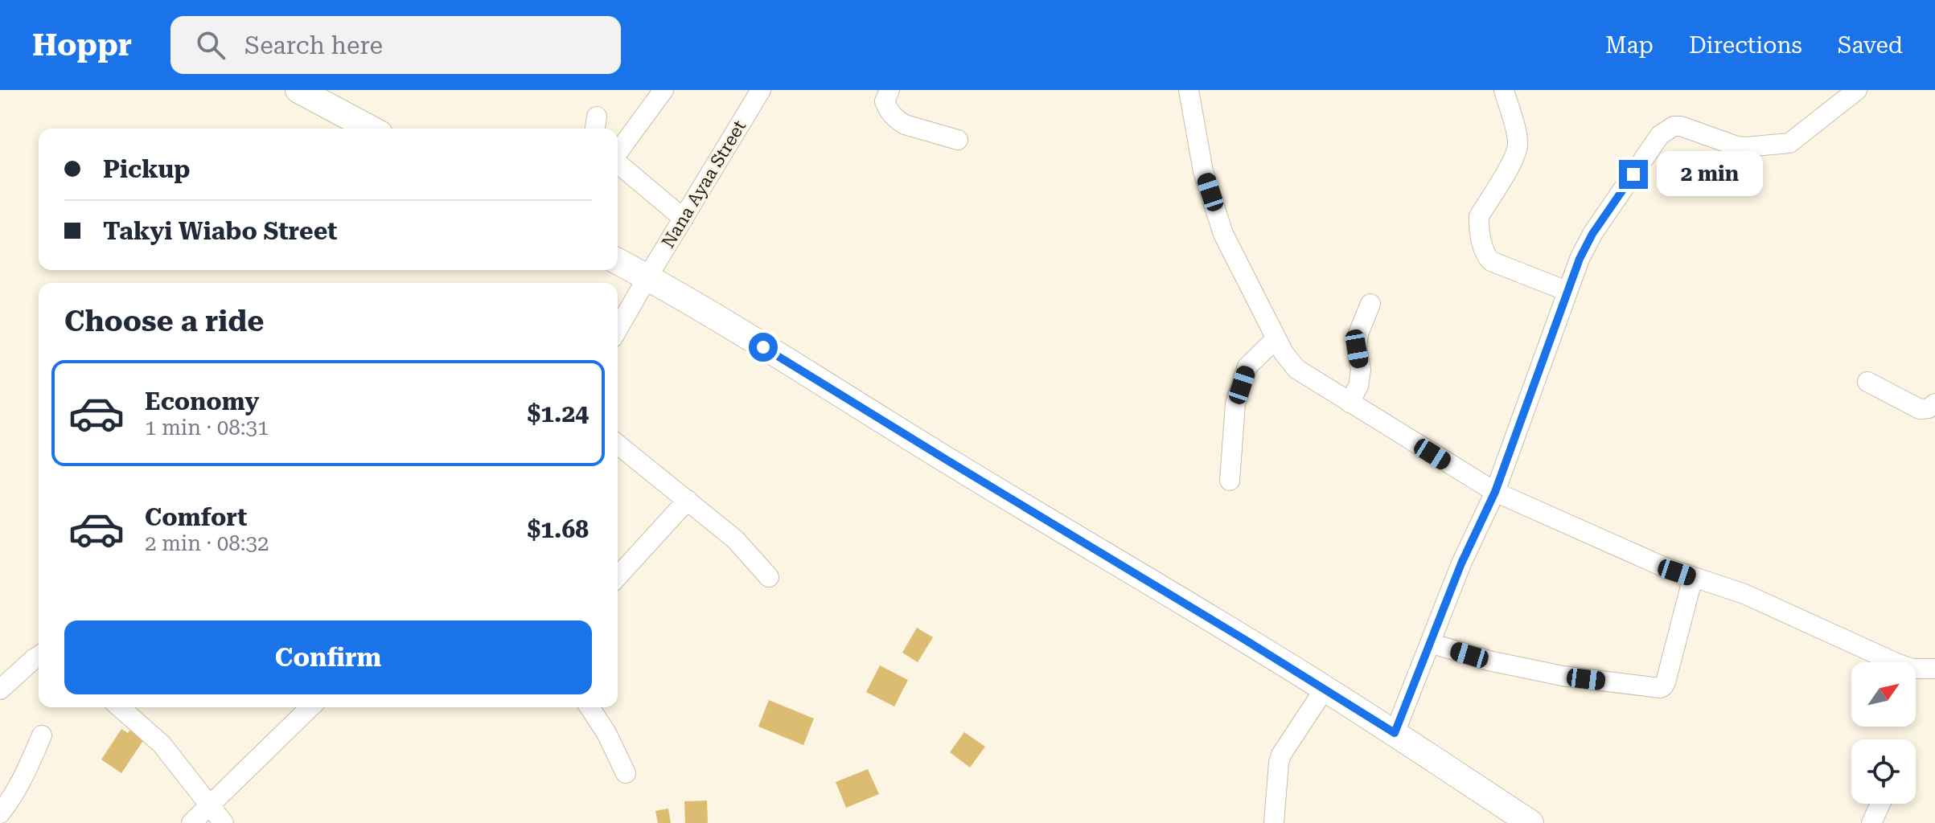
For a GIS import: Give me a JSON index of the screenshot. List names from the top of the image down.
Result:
{
  "streets": {
    "street": ["Nana Ayaa Street"]
  },
  "north": "top right",
  "page": {
    "header": "Hoppr",
    "search": "Search here",
    "nav": ["Map", "Directions", "Saved"],
    "banner": ["Pickup", "Takyi Wiabo Street"],
    "bubble": "2 min",
    "heading": "Choose a ride",
    "list": [
      {
        "name": "Economy",
        "note": "1 min · 08:31",
        "value": "$1.24"
      },
      {
        "name": "Comfort",
        "note": "2 min · 08:32",
        "value": "$1.68"
      }
    ],
    "buttons": "Confirm"
  }
}
